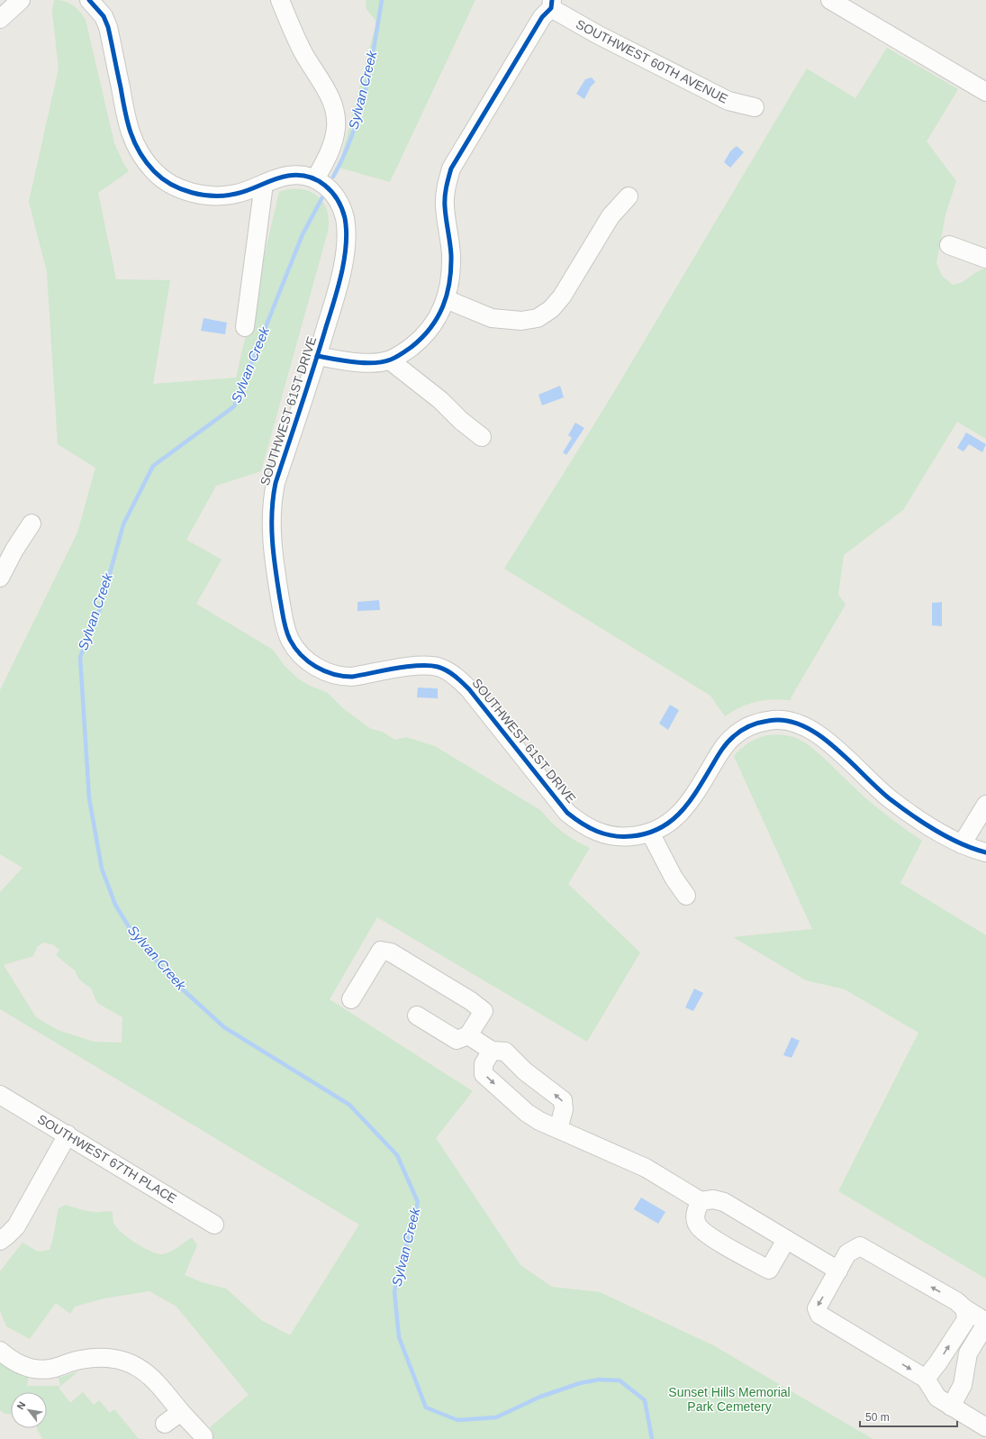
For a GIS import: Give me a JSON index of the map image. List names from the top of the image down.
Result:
{
  "streets": {
    "street": ["SOUTHWEST 60TH AVENUE", "SOUTHWEST 61ST DRIVE", "SOUTHWEST 67TH PLACE"]
  },
  "water": ["Sylvan Creek"],
  "parks": ["Sunset Hills Memorial Park Cemetery"],
  "scale_bar": "50 m",
  "north": "top left"
}
